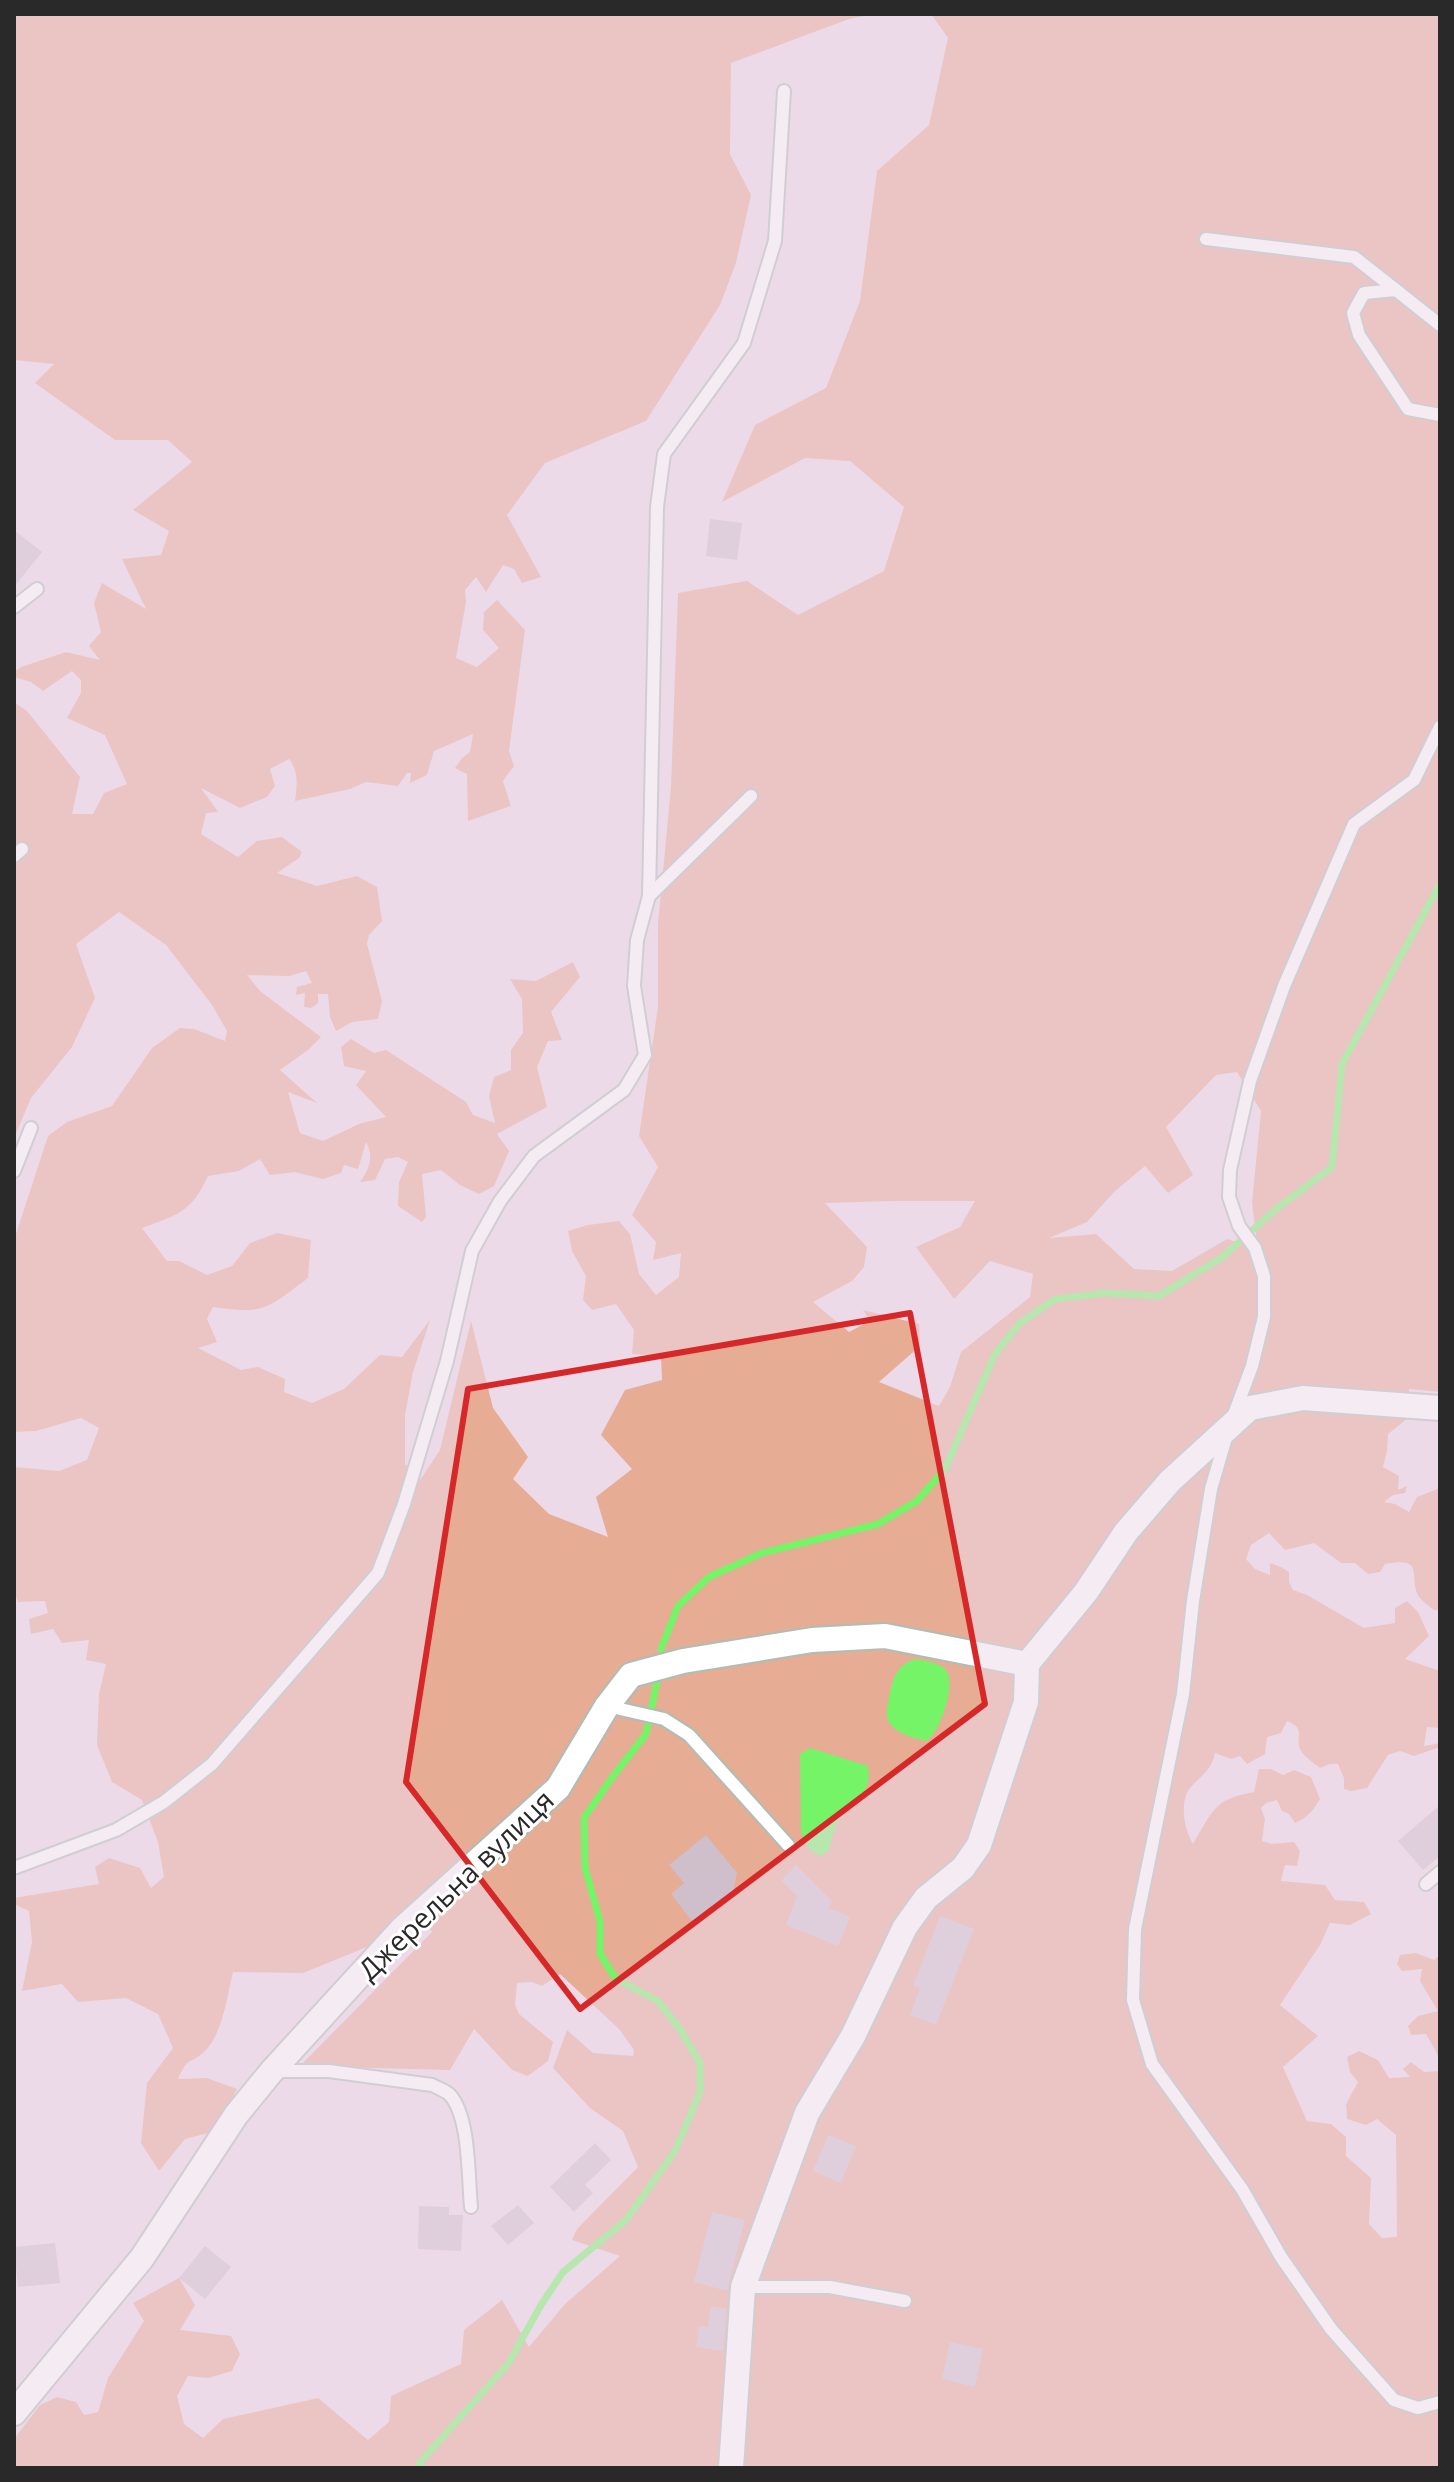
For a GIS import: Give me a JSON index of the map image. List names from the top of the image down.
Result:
{
  "streets": {
    "street": ["Джерельна вулиця"]
  }
}
